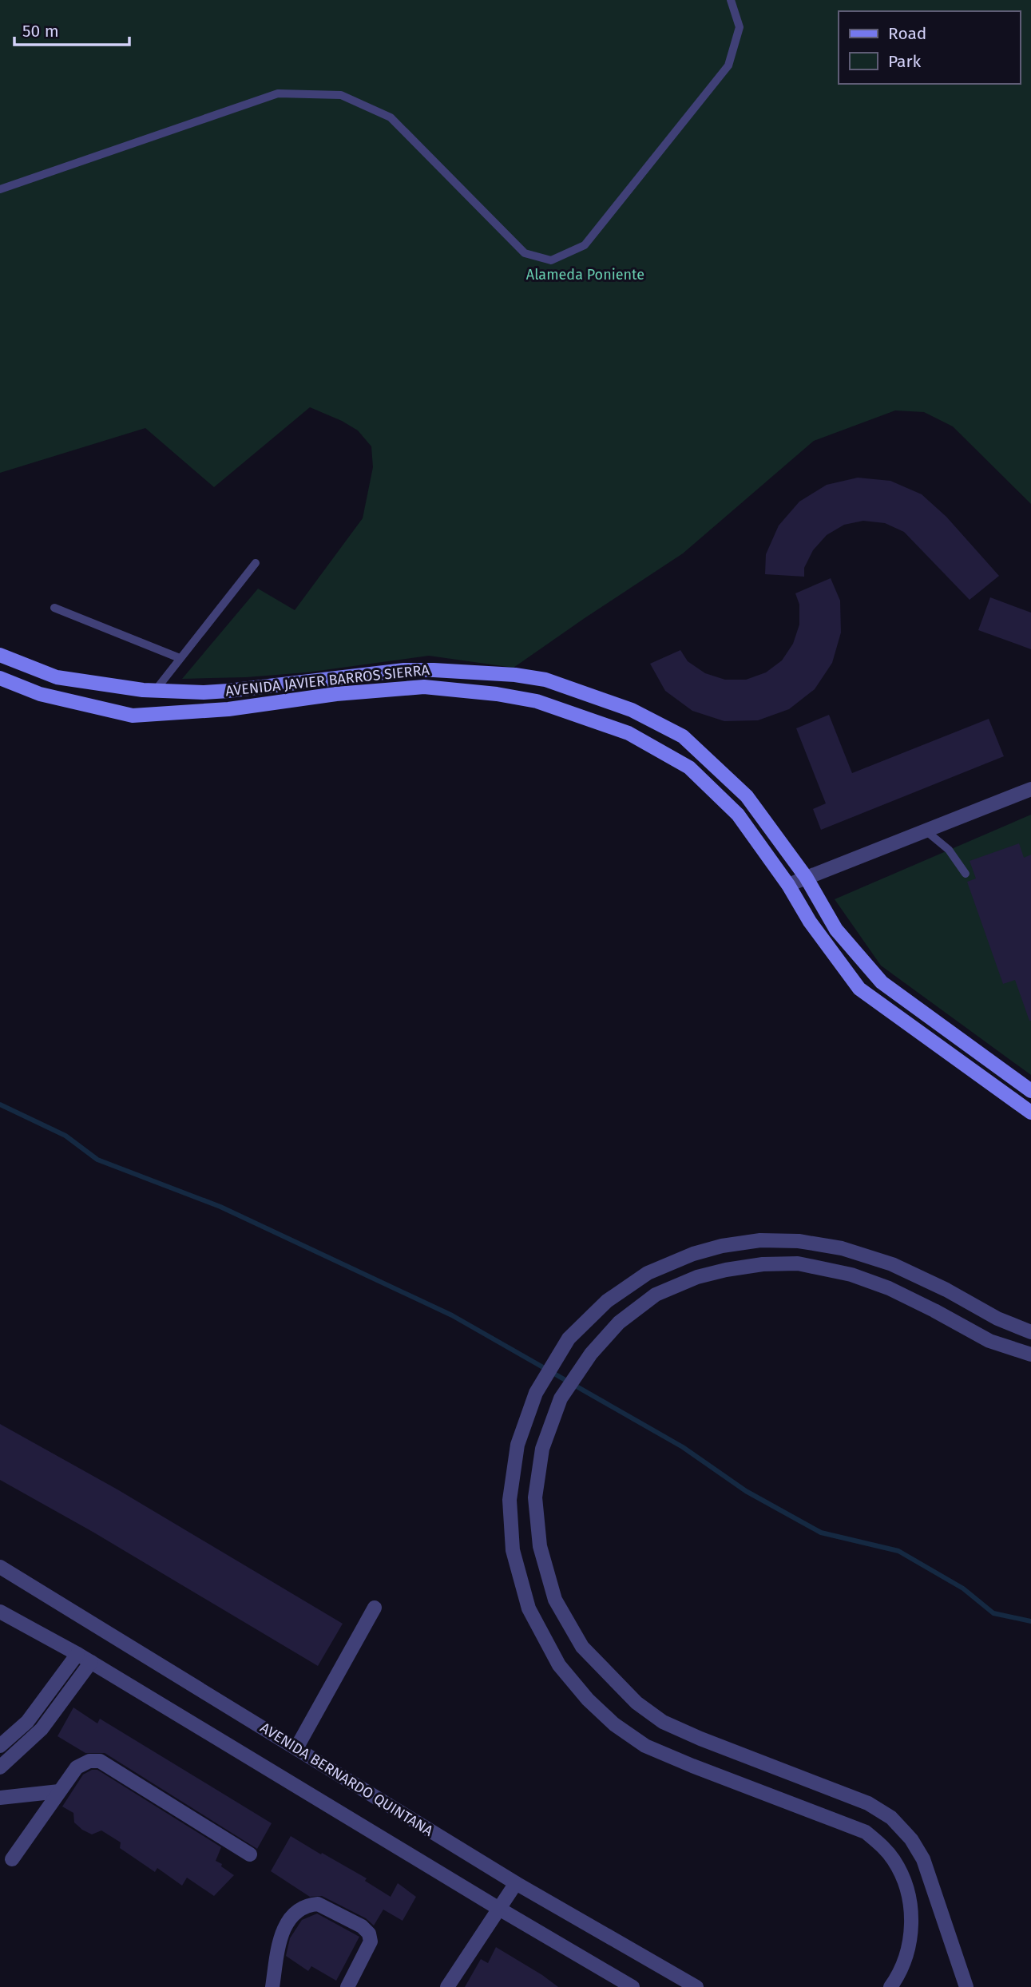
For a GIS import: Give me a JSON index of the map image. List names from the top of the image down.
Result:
{
  "streets": {
    "street": ["AVENIDA JAVIER BARROS SIERRA", "AVENIDA BERNARDO QUINTANA"]
  },
  "parks": ["Alameda Poniente"],
  "legend": ["Road", "Park"],
  "scale_bar": "50 m"
}
